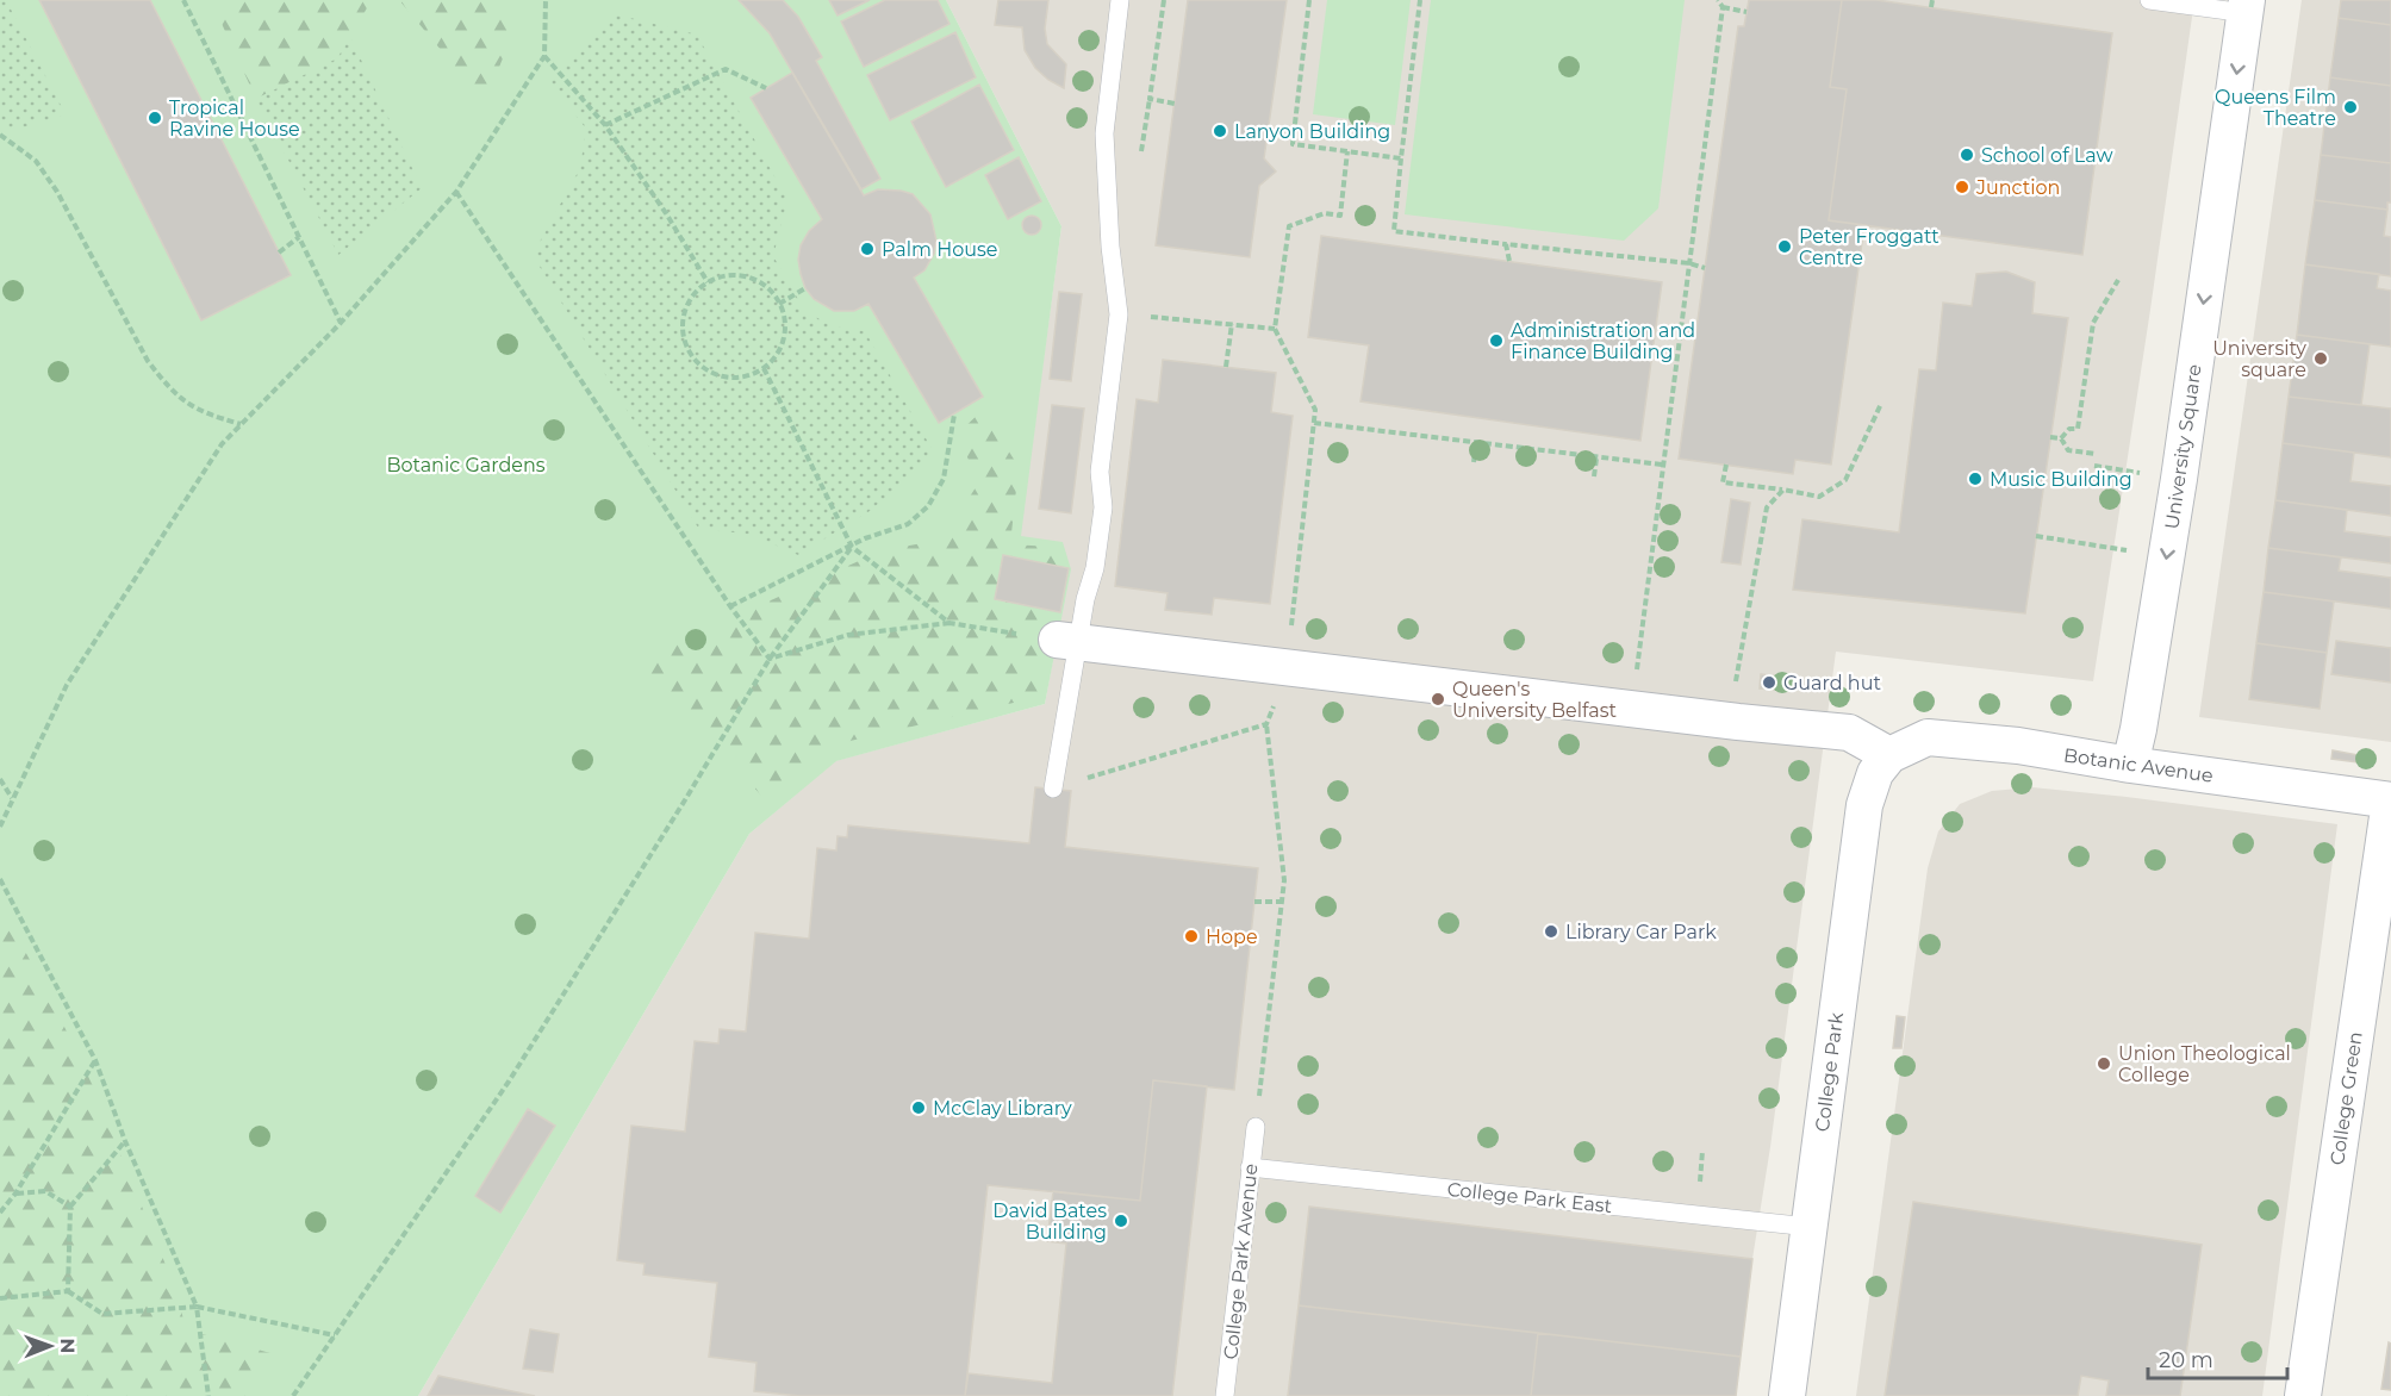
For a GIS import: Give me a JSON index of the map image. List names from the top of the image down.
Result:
{
  "streets": {
    "street": [
      "University Square",
      "Botanic Avenue",
      "College Park",
      "College Green"
    ],
    "lane": ["College Park East", "College Park Avenue"]
  },
  "crossings": [
    ["University Square", "Botanic Avenue"],
    ["Botanic Avenue", "College Park"],
    ["Botanic Avenue", "College Green"],
    ["College Park", "College Park East"],
    ["College Park East", "College Park Avenue"]
  ],
  "one_way": ["University Square"],
  "parks": ["Botanic Gardens"],
  "places": [
    "Queens Film Theatre",
    "Tropical Ravine House",
    "Lanyon Building",
    "School of Law",
    "Junction",
    "Peter Froggatt Centre",
    "Palm House",
    "Administration and Finance Building",
    "University square",
    "Music Building",
    "Guard hut",
    "Queen's University Belfast",
    "Library Car Park",
    "Hope",
    "Union Theological College",
    "McClay Library",
    "David Bates Building"
  ],
  "scale_bar": "20 m",
  "north": "right"
}
